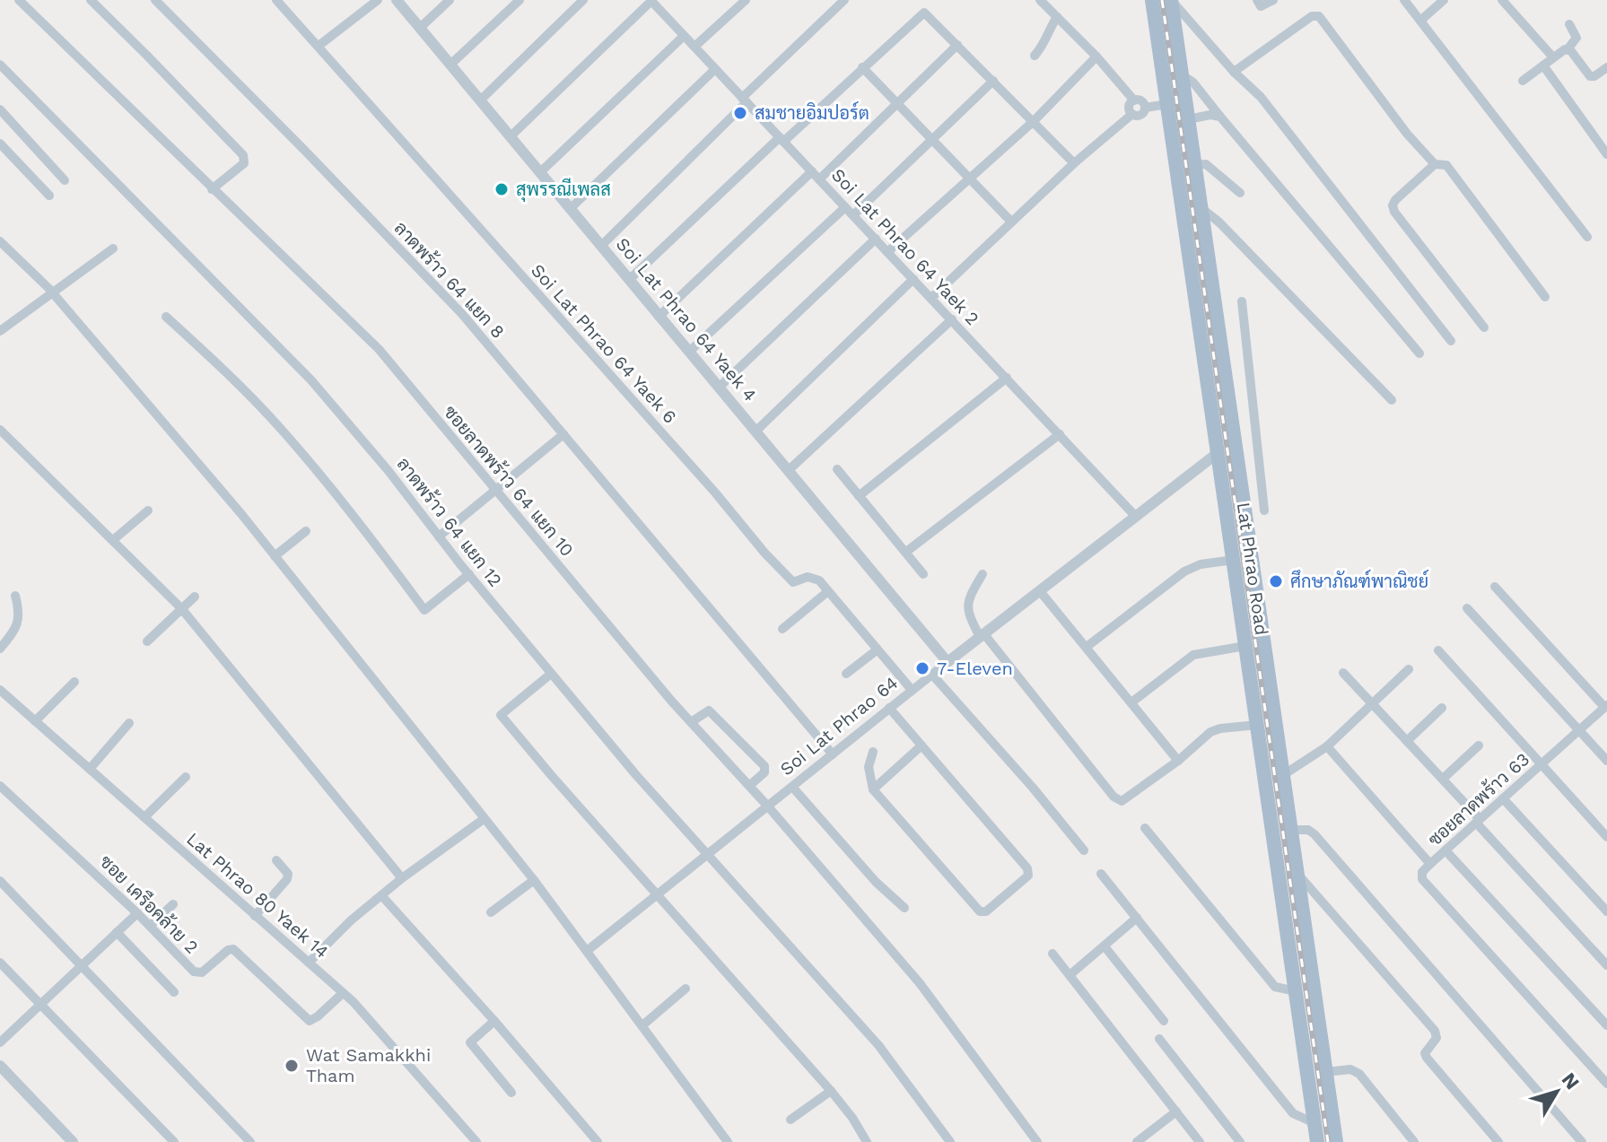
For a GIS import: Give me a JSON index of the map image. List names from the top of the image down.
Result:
{
  "streets": {
    "main road": ["Lat Phrao Road"],
    "street": [
      "Soi Lat Phrao 64 Yaek 2",
      "ลาดพร้าว 64 แยก 8",
      "Soi Lat Phrao 64 Yaek 4",
      "Soi Lat Phrao 64 Yaek 6",
      "ซอยลาดพร้าว 64 แยก 10",
      "ลาดพร้าว 64 แยก 12",
      "Soi Lat Phrao 64",
      "ซอยลาดพร้าว 63",
      "Lat Phrao 80 Yaek 14",
      "ซอย เครือคล้าย 2"
    ]
  },
  "crossings": [
    ["Soi Lat Phrao 64 Yaek 2", "Soi Lat Phrao 64"],
    ["ลาดพร้าว 64 แยก 8", "Soi Lat Phrao 64"],
    ["Soi Lat Phrao 64 Yaek 4", "Soi Lat Phrao 64"],
    ["Soi Lat Phrao 64 Yaek 6", "Soi Lat Phrao 64"],
    ["ซอยลาดพร้าว 64 แยก 10", "Soi Lat Phrao 64"],
    ["ลาดพร้าว 64 แยก 12", "Soi Lat Phrao 64"],
    ["Lat Phrao Road", "Soi Lat Phrao 64"],
    ["Lat Phrao 80 Yaek 14", "ซอย เครือคล้าย 2"]
  ],
  "places": [
    "สมชายอิมปอร์ต",
    "สุพรรณีเพลส",
    "ศึกษาภัณฑ์พาณิชย์",
    "7-Eleven",
    "Wat Samakkhi Tham"
  ],
  "north": "top right"
}
